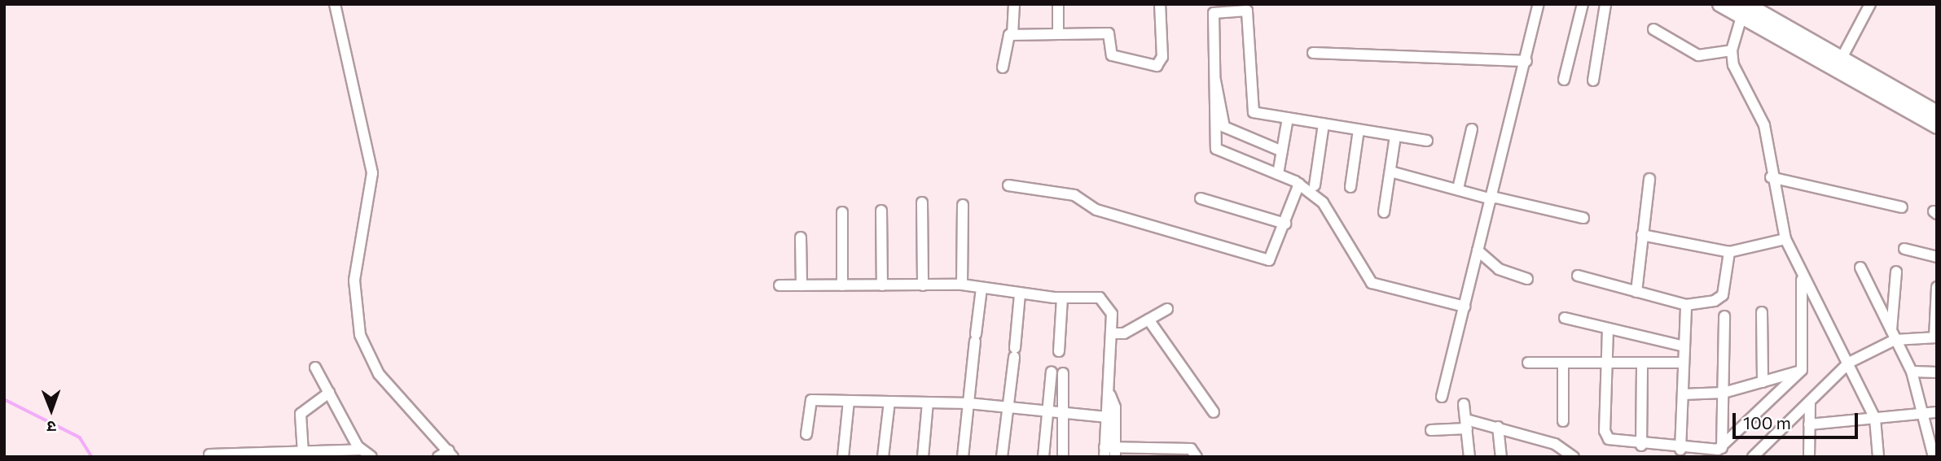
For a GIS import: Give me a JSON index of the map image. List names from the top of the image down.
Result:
{
  "scale_bar": "100 m",
  "north": "bottom"
}
